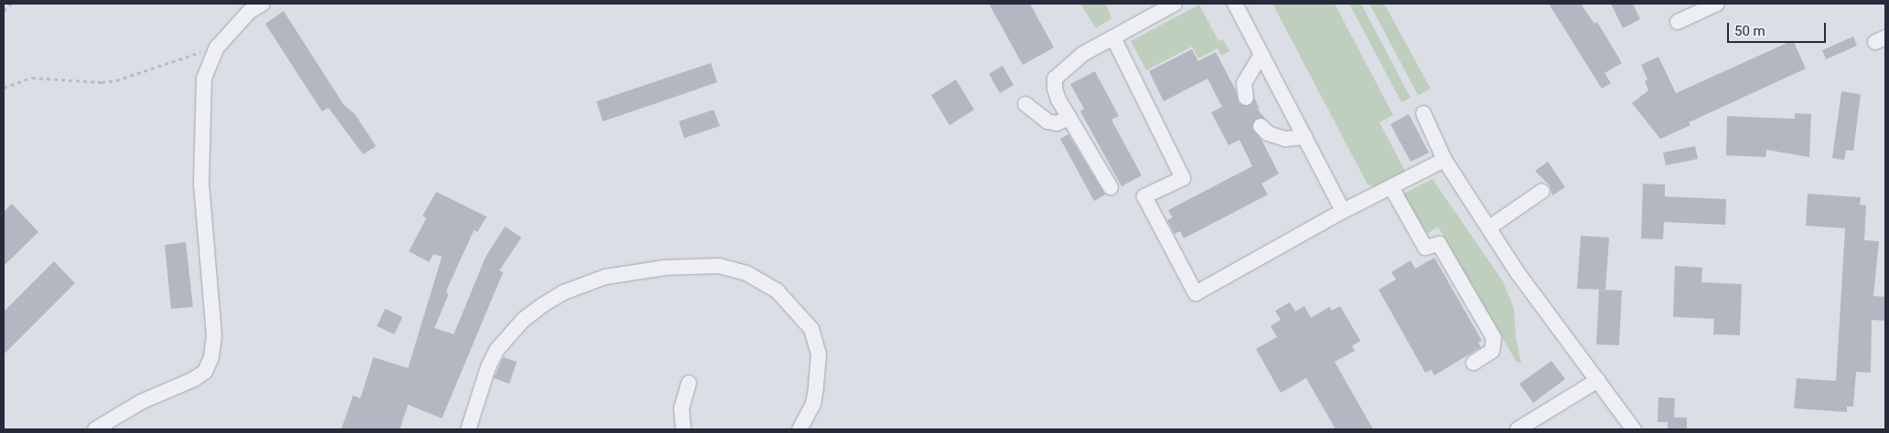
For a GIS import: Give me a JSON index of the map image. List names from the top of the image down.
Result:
{
  "scale_bar": "50 m"
}
